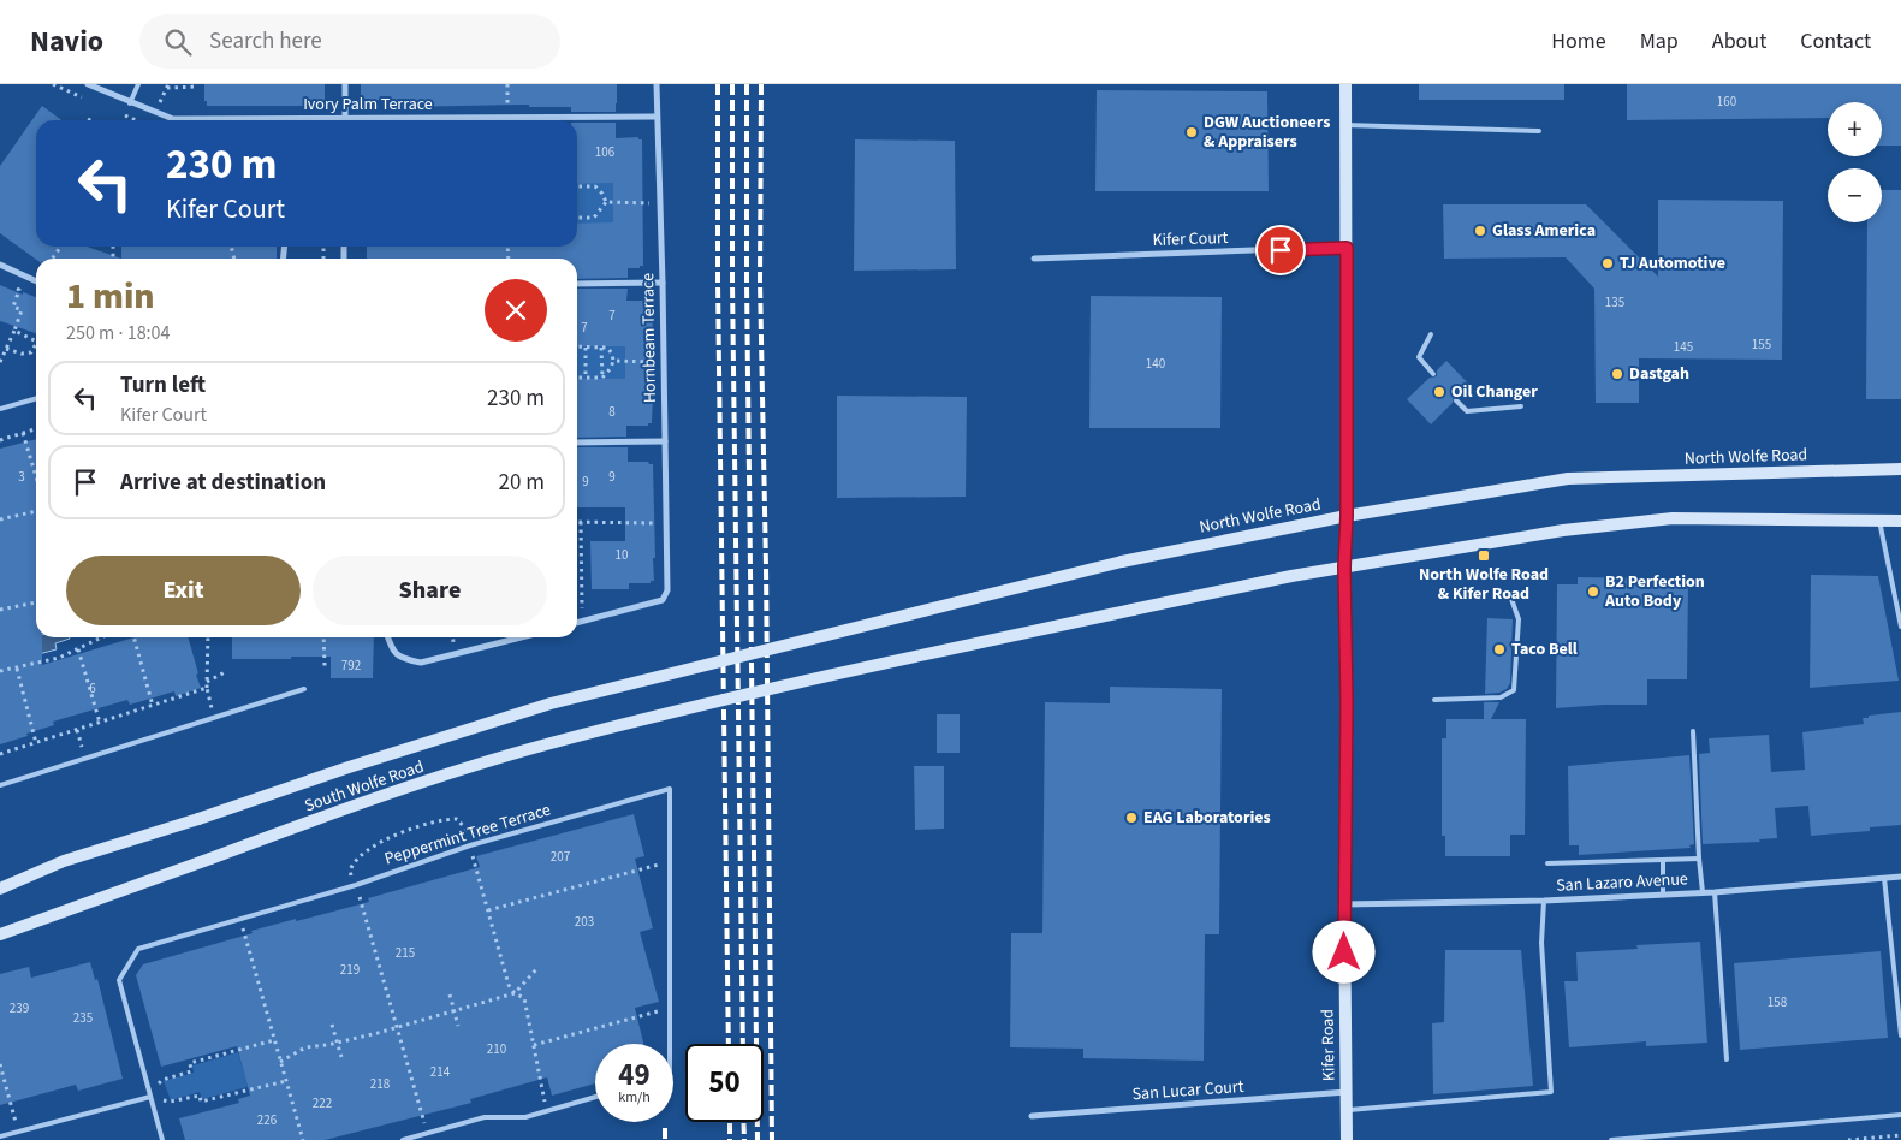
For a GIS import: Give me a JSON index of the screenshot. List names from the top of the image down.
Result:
{
  "streets": {
    "main road": ["North Wolfe Road", "South Wolfe Road", "Kifer Road"],
    "street": [
      "Ivory Palm Terrace",
      "Kifer Court",
      "Hornbeam Terrace",
      "San Lazaro Avenue",
      "San Lucar Court"
    ],
    "lane": ["Peppermint Tree Terrace"]
  },
  "crossings": [
    ["Ivory Palm Terrace", "Hornbeam Terrace"],
    ["Kifer Court", "Kifer Road"],
    ["North Wolfe Road", "South Wolfe Road"],
    ["North Wolfe Road", "Kifer Road"],
    ["South Wolfe Road", "Kifer Road"],
    ["San Lazaro Avenue", "Kifer Road"],
    ["Kifer Road", "San Lucar Court"]
  ],
  "places": {
    "other": [
      "DGW Auctioneers & Appraisers",
      "Glass America",
      "TJ Automotive",
      "Dastgah",
      "Oil Changer",
      "B2 Perfection Auto Body",
      "Taco Bell",
      "EAG Laboratories"
    ],
    "transit": ["North Wolfe Road & Kifer Road"]
  },
  "house_numbers": [
    "160",
    "106",
    "135",
    "7",
    "7",
    "155",
    "145",
    "140",
    "8",
    "3",
    "9",
    "9",
    "10",
    "792",
    "6",
    "207",
    "203",
    "215",
    "219",
    "158",
    "239",
    "235",
    "210",
    "214",
    "218",
    "222",
    "226"
  ],
  "page": {
    "header": "Navio",
    "search": "Search here",
    "nav": [
      "Home",
      "Map",
      "About",
      "Contact"
    ],
    "map_buttons": ["+", "−"],
    "turn": ["230 m", "Kifer Court"],
    "heading": ["1 min", "250 m · 18:04"],
    "list": [
      {
        "name": "Turn left",
        "note": "Kifer Court",
        "value": "230 m"
      },
      {
        "name": "Arrive at destination",
        "value": "20 m"
      }
    ],
    "buttons": ["Exit", "Share"],
    "speed": "49 km/h",
    "limit": "50"
  }
}
